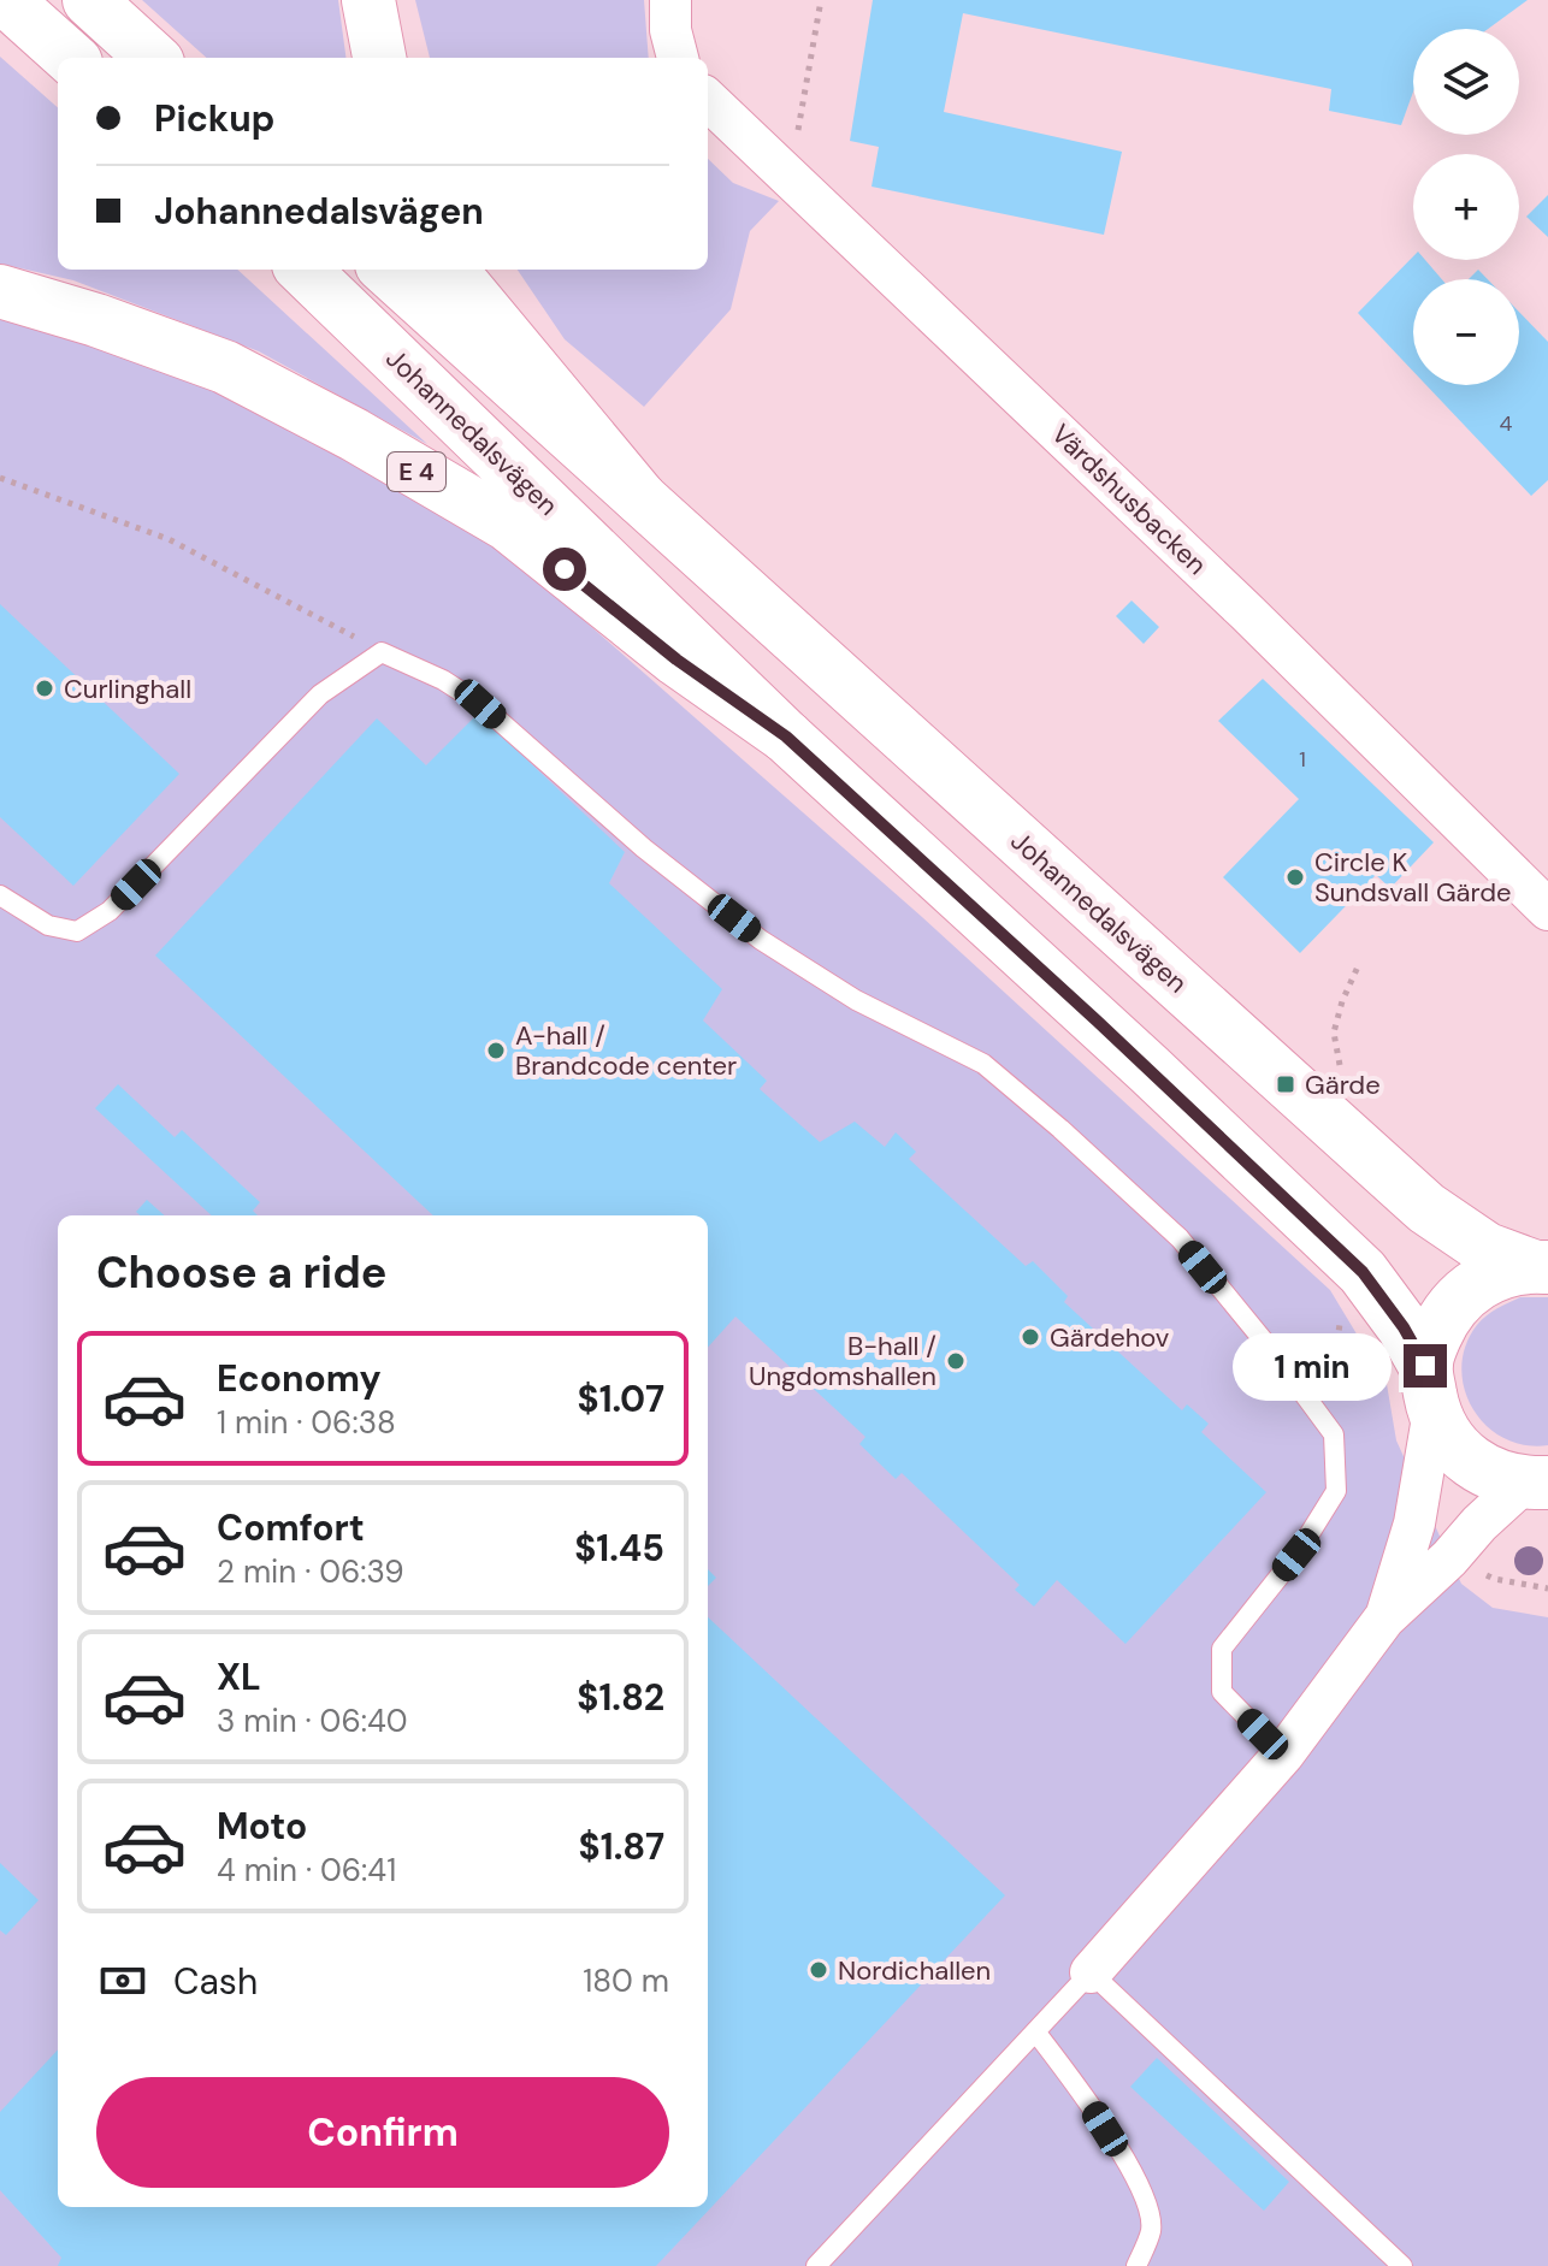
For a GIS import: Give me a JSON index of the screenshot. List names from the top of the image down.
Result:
{
  "streets": {
    "main road": ["Johannedalsvägen", "E 4"],
    "street": ["Värdshusbacken"]
  },
  "crossings": [
    ["Johannedalsvägen", "E 4"]
  ],
  "places": {
    "other": [
      "Curlinghall",
      "Circle K Sundsvall Gärde",
      "A-hall / Brandcode center",
      "Gärdehov",
      "B-hall / Ungdomshallen",
      "Nordichallen"
    ],
    "transit": ["Gärde"]
  },
  "house_numbers": ["4", "1"],
  "page": {
    "map_buttons": ["+", "−"],
    "banner": ["Pickup", "Johannedalsvägen"],
    "heading": "Choose a ride",
    "list": [
      {
        "name": "Economy",
        "note": "1 min · 06:38",
        "value": "$1.07"
      },
      {
        "name": "Comfort",
        "note": "2 min · 06:39",
        "value": "$1.45"
      },
      {
        "name": "XL",
        "note": "3 min · 06:40",
        "value": "$1.82"
      },
      {
        "name": "Moto",
        "note": "4 min · 06:41",
        "value": "$1.87"
      }
    ],
    "bubble": "1 min",
    "pay": ["Cash", "180 m"],
    "buttons": "Confirm"
  }
}
